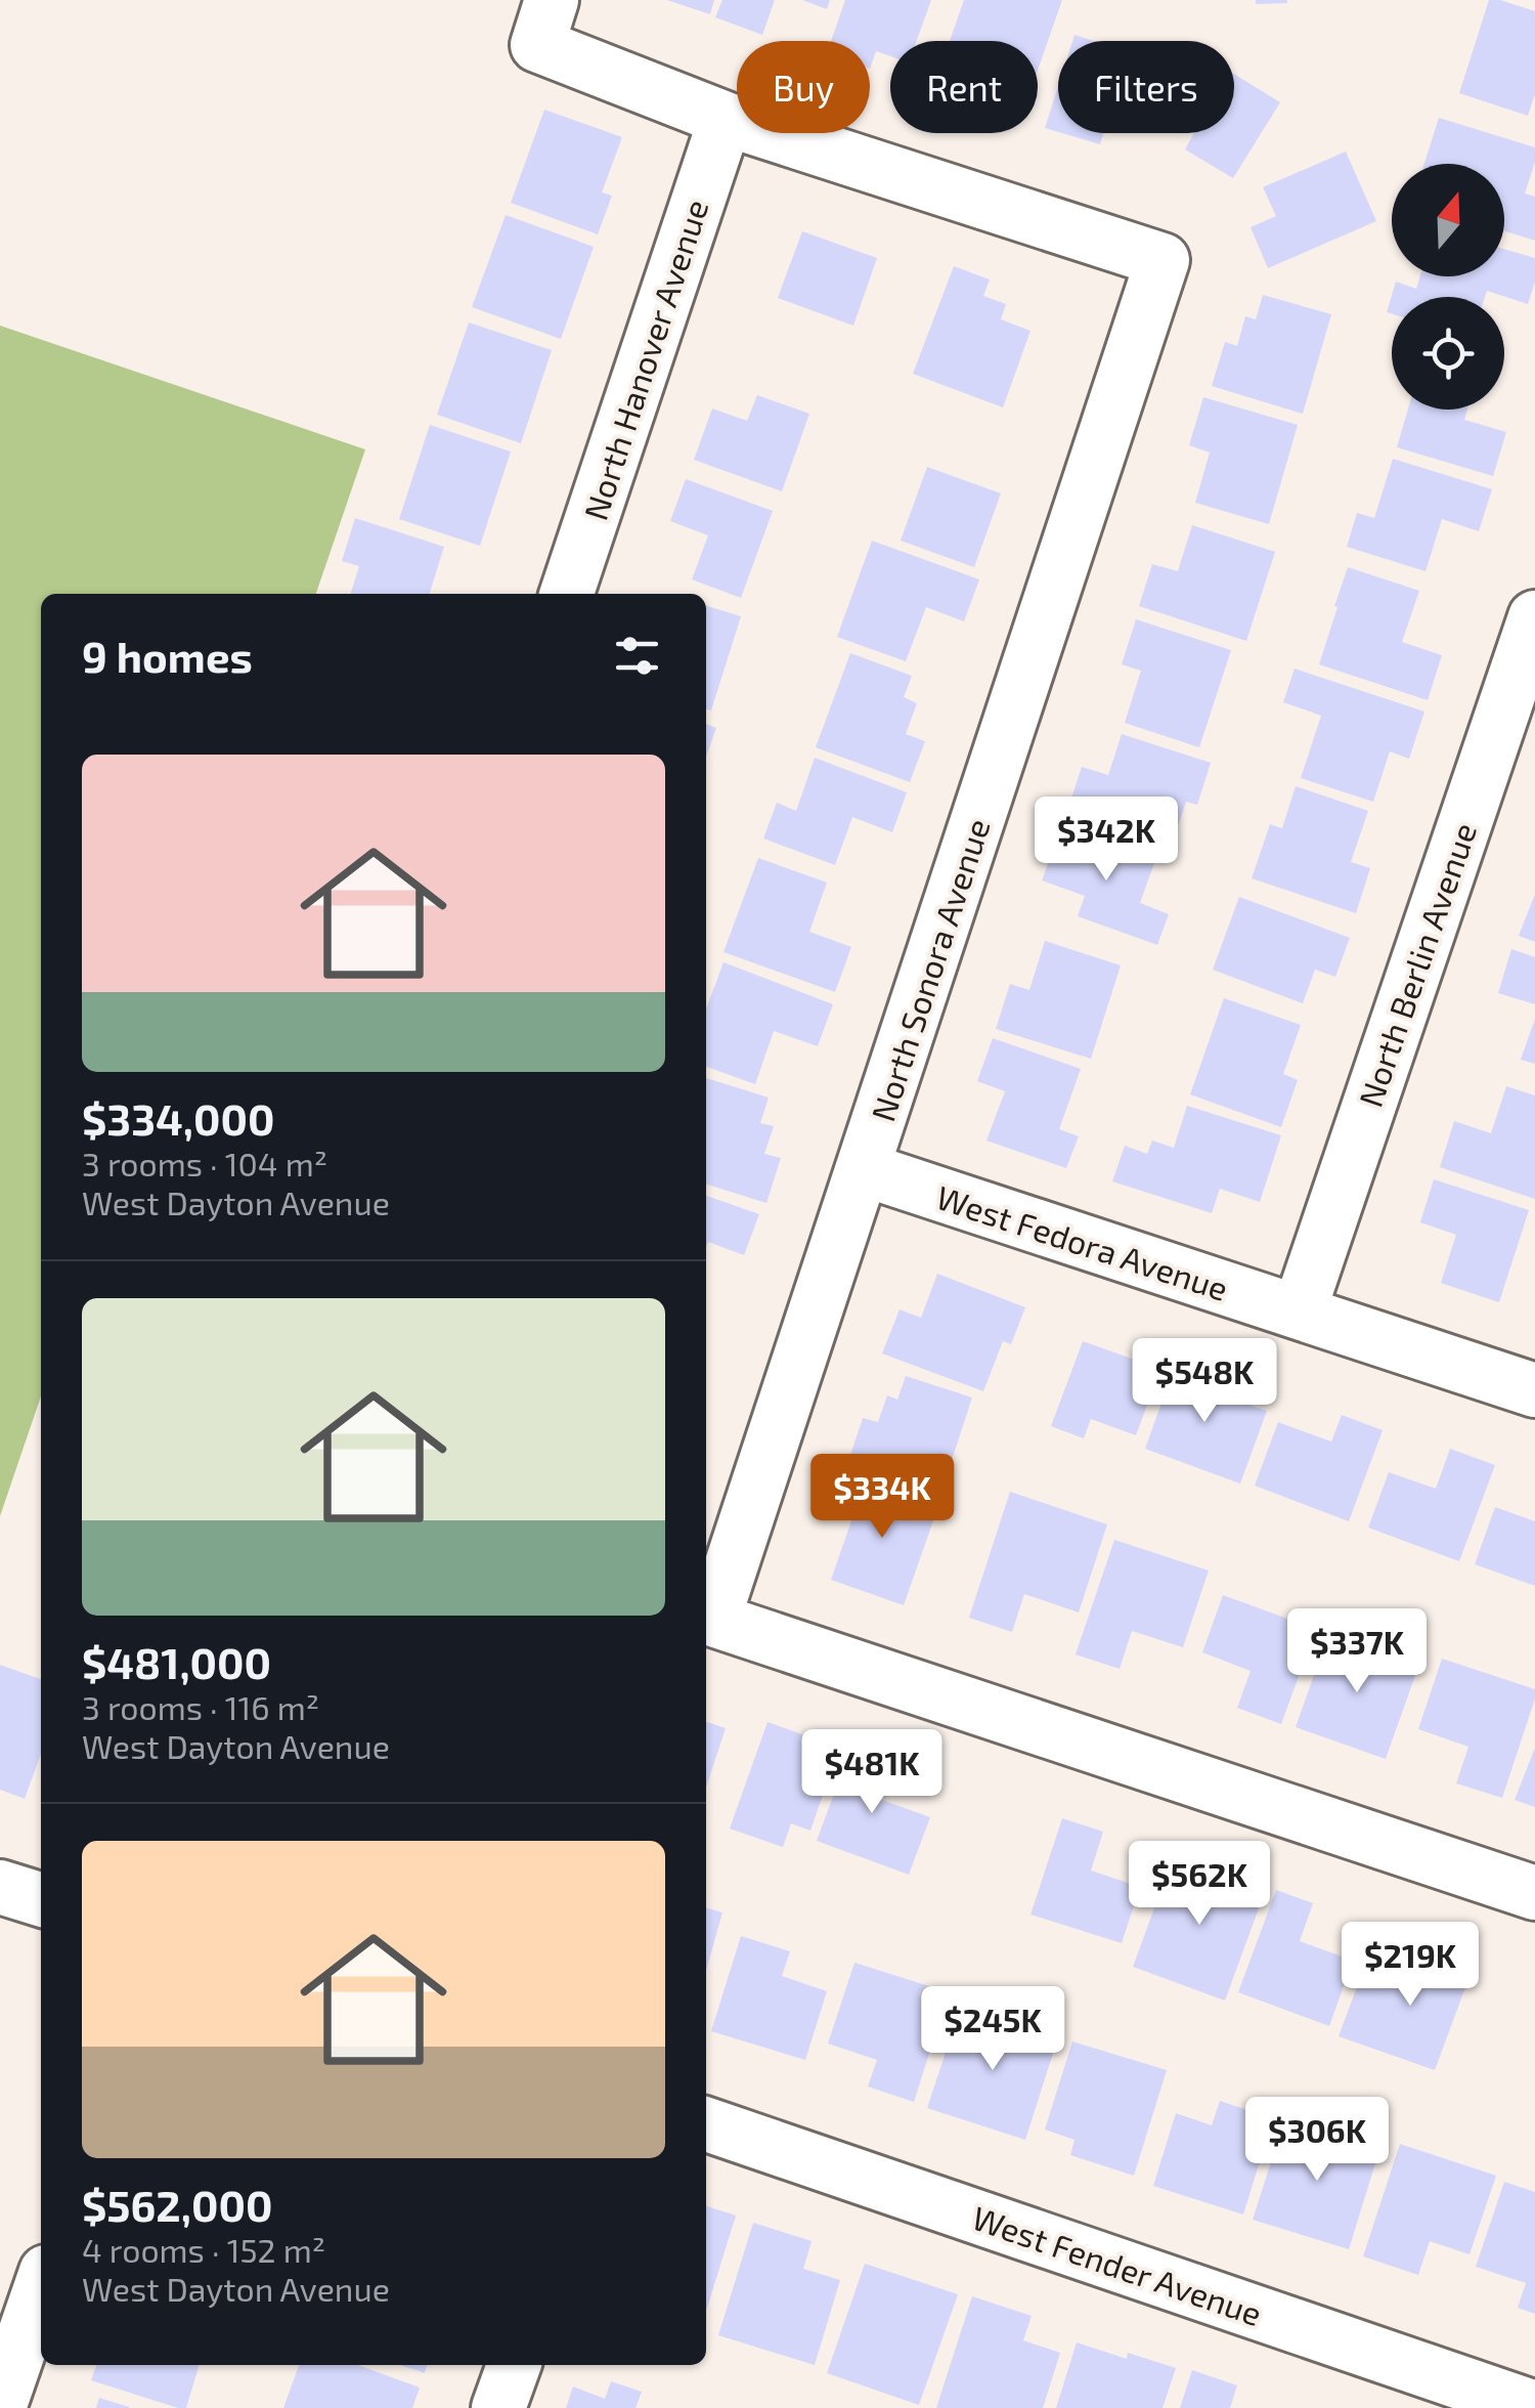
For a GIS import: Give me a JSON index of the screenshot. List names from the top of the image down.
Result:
{
  "streets": {
    "street": [
      "North Hanover Avenue",
      "North Berlin Avenue",
      "North Sonora Avenue",
      "West Fedora Avenue",
      "West Fender Avenue"
    ]
  },
  "crossings": [
    ["North Hanover Avenue", "North Sonora Avenue"],
    ["North Berlin Avenue", "West Fedora Avenue"],
    ["North Sonora Avenue", "West Fedora Avenue"]
  ],
  "north": "top",
  "page": {
    "chip": ["Buy", "Rent", "Filters"],
    "heading": "9 homes",
    "list": [
      {
        "name": "$334,000",
        "note": "3 rooms · 104 m² · West Dayton Avenue"
      },
      {
        "name": "$481,000",
        "note": "3 rooms · 116 m² · West Dayton Avenue"
      },
      {
        "name": "$562,000",
        "note": "4 rooms · 152 m² · West Dayton Avenue"
      }
    ],
    "price": [
      "$342K",
      "$548K",
      "$334K",
      "$337K",
      "$481K",
      "$562K",
      "$219K",
      "$245K",
      "$306K"
    ]
  }
}
